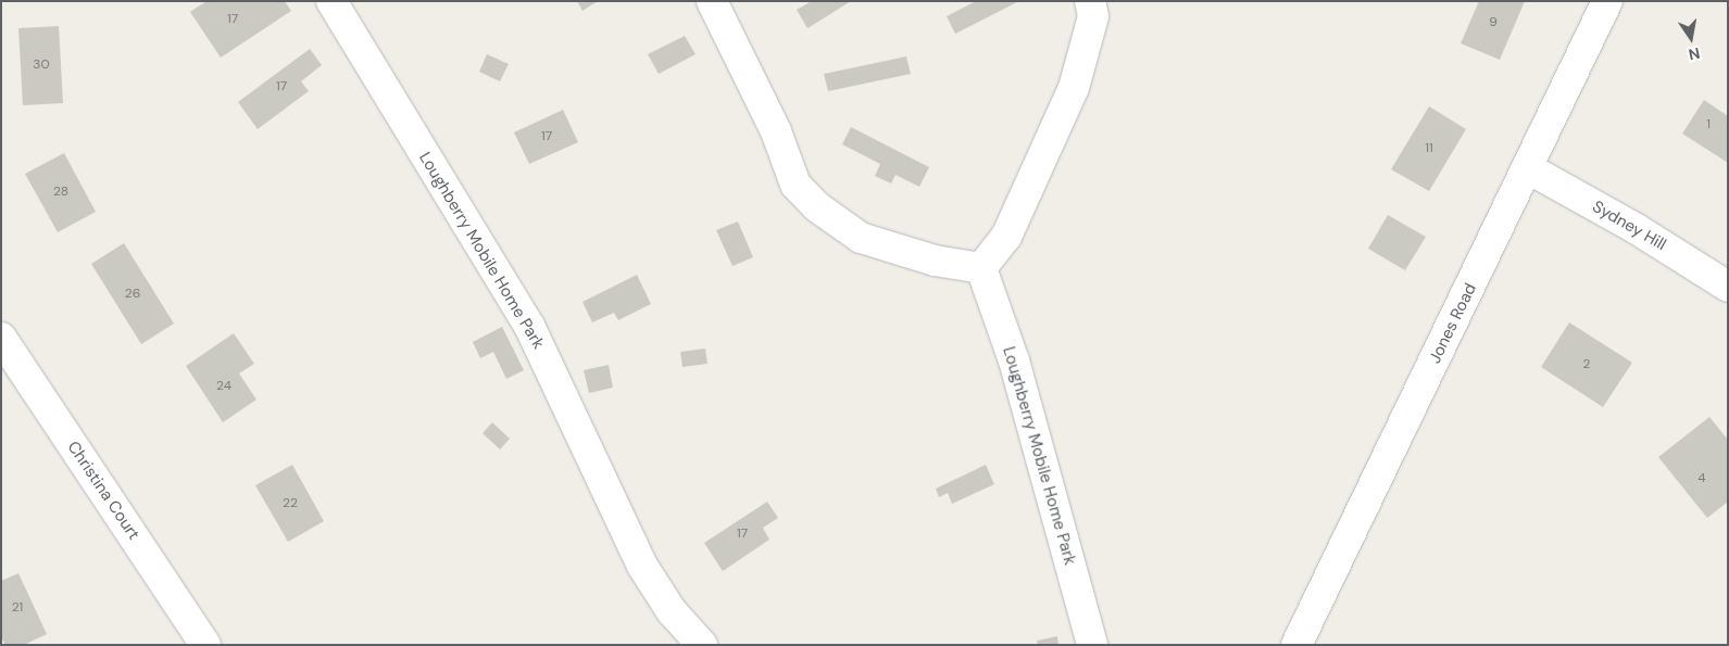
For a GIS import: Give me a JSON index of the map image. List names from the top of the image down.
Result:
{
  "streets": {
    "street": [
      "Sydney Hill",
      "Loughberry Mobile Home Park",
      "Jones Road",
      "Christina Court"
    ]
  },
  "crossings": [
    ["Sydney Hill", "Jones Road"]
  ],
  "house_numbers": [
    "17",
    "9",
    "30",
    "17",
    "1",
    "17",
    "11",
    "28",
    "26",
    "2",
    "24",
    "4",
    "22",
    "17",
    "21"
  ],
  "north": "bottom"
}
